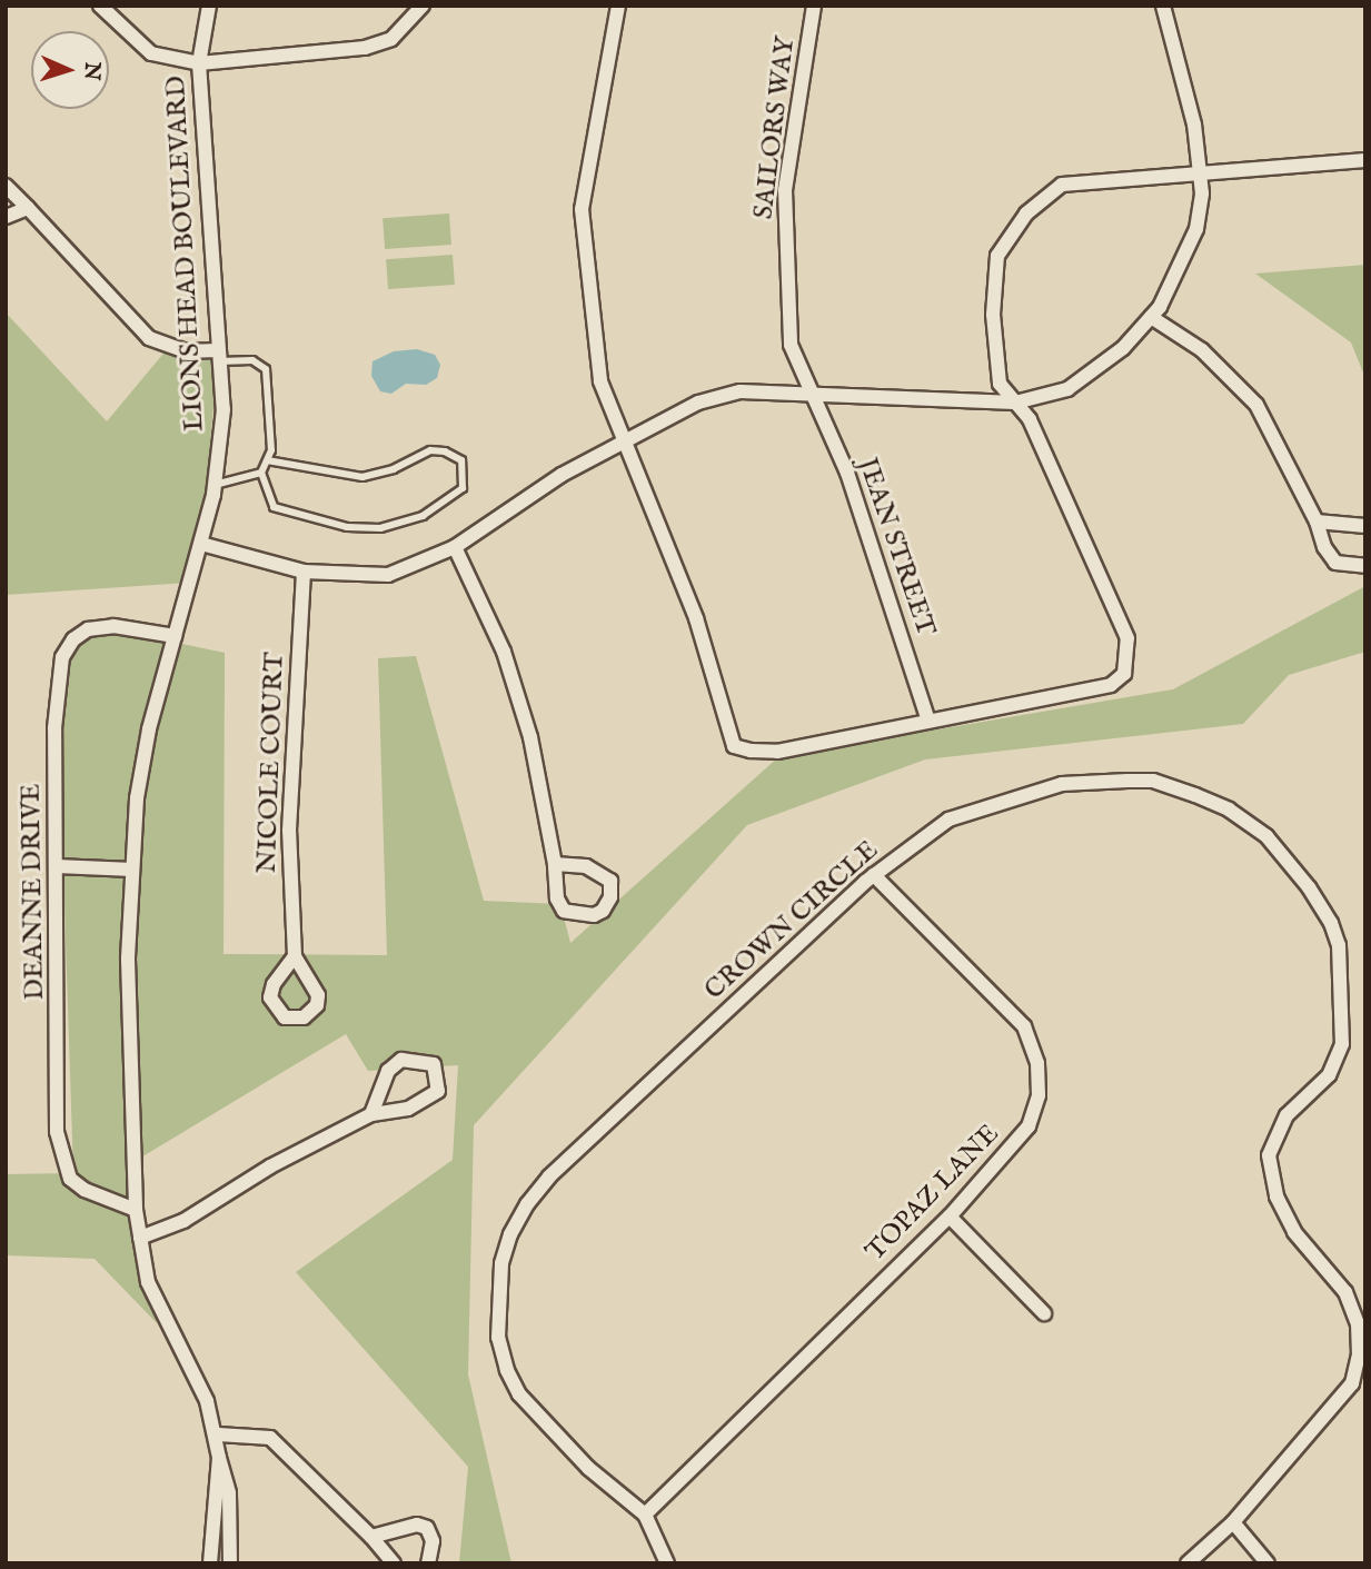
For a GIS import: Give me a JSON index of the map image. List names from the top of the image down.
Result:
{
  "streets": {
    "street": [
      "SAILORS WAY",
      "LIONS HEAD BOULEVARD",
      "JEAN STREET",
      "NICOLE COURT",
      "DEANNE DRIVE",
      "CROWN CIRCLE",
      "TOPAZ LANE"
    ]
  },
  "crossings": [
    ["SAILORS WAY", "JEAN STREET"],
    ["LIONS HEAD BOULEVARD", "DEANNE DRIVE"],
    ["CROWN CIRCLE", "TOPAZ LANE"]
  ],
  "north": "right"
}
